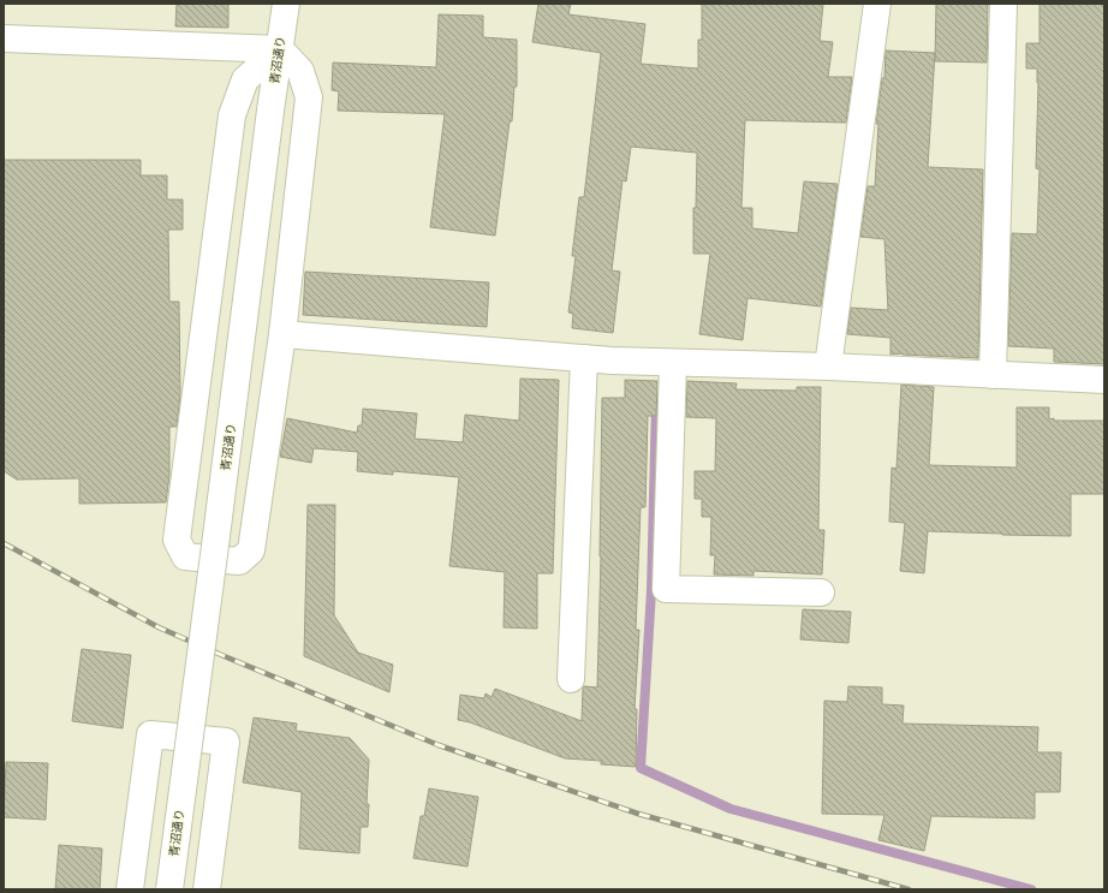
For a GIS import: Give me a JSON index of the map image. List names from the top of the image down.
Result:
{
  "streets": {
    "street": ["青沼通り"]
  }
}
